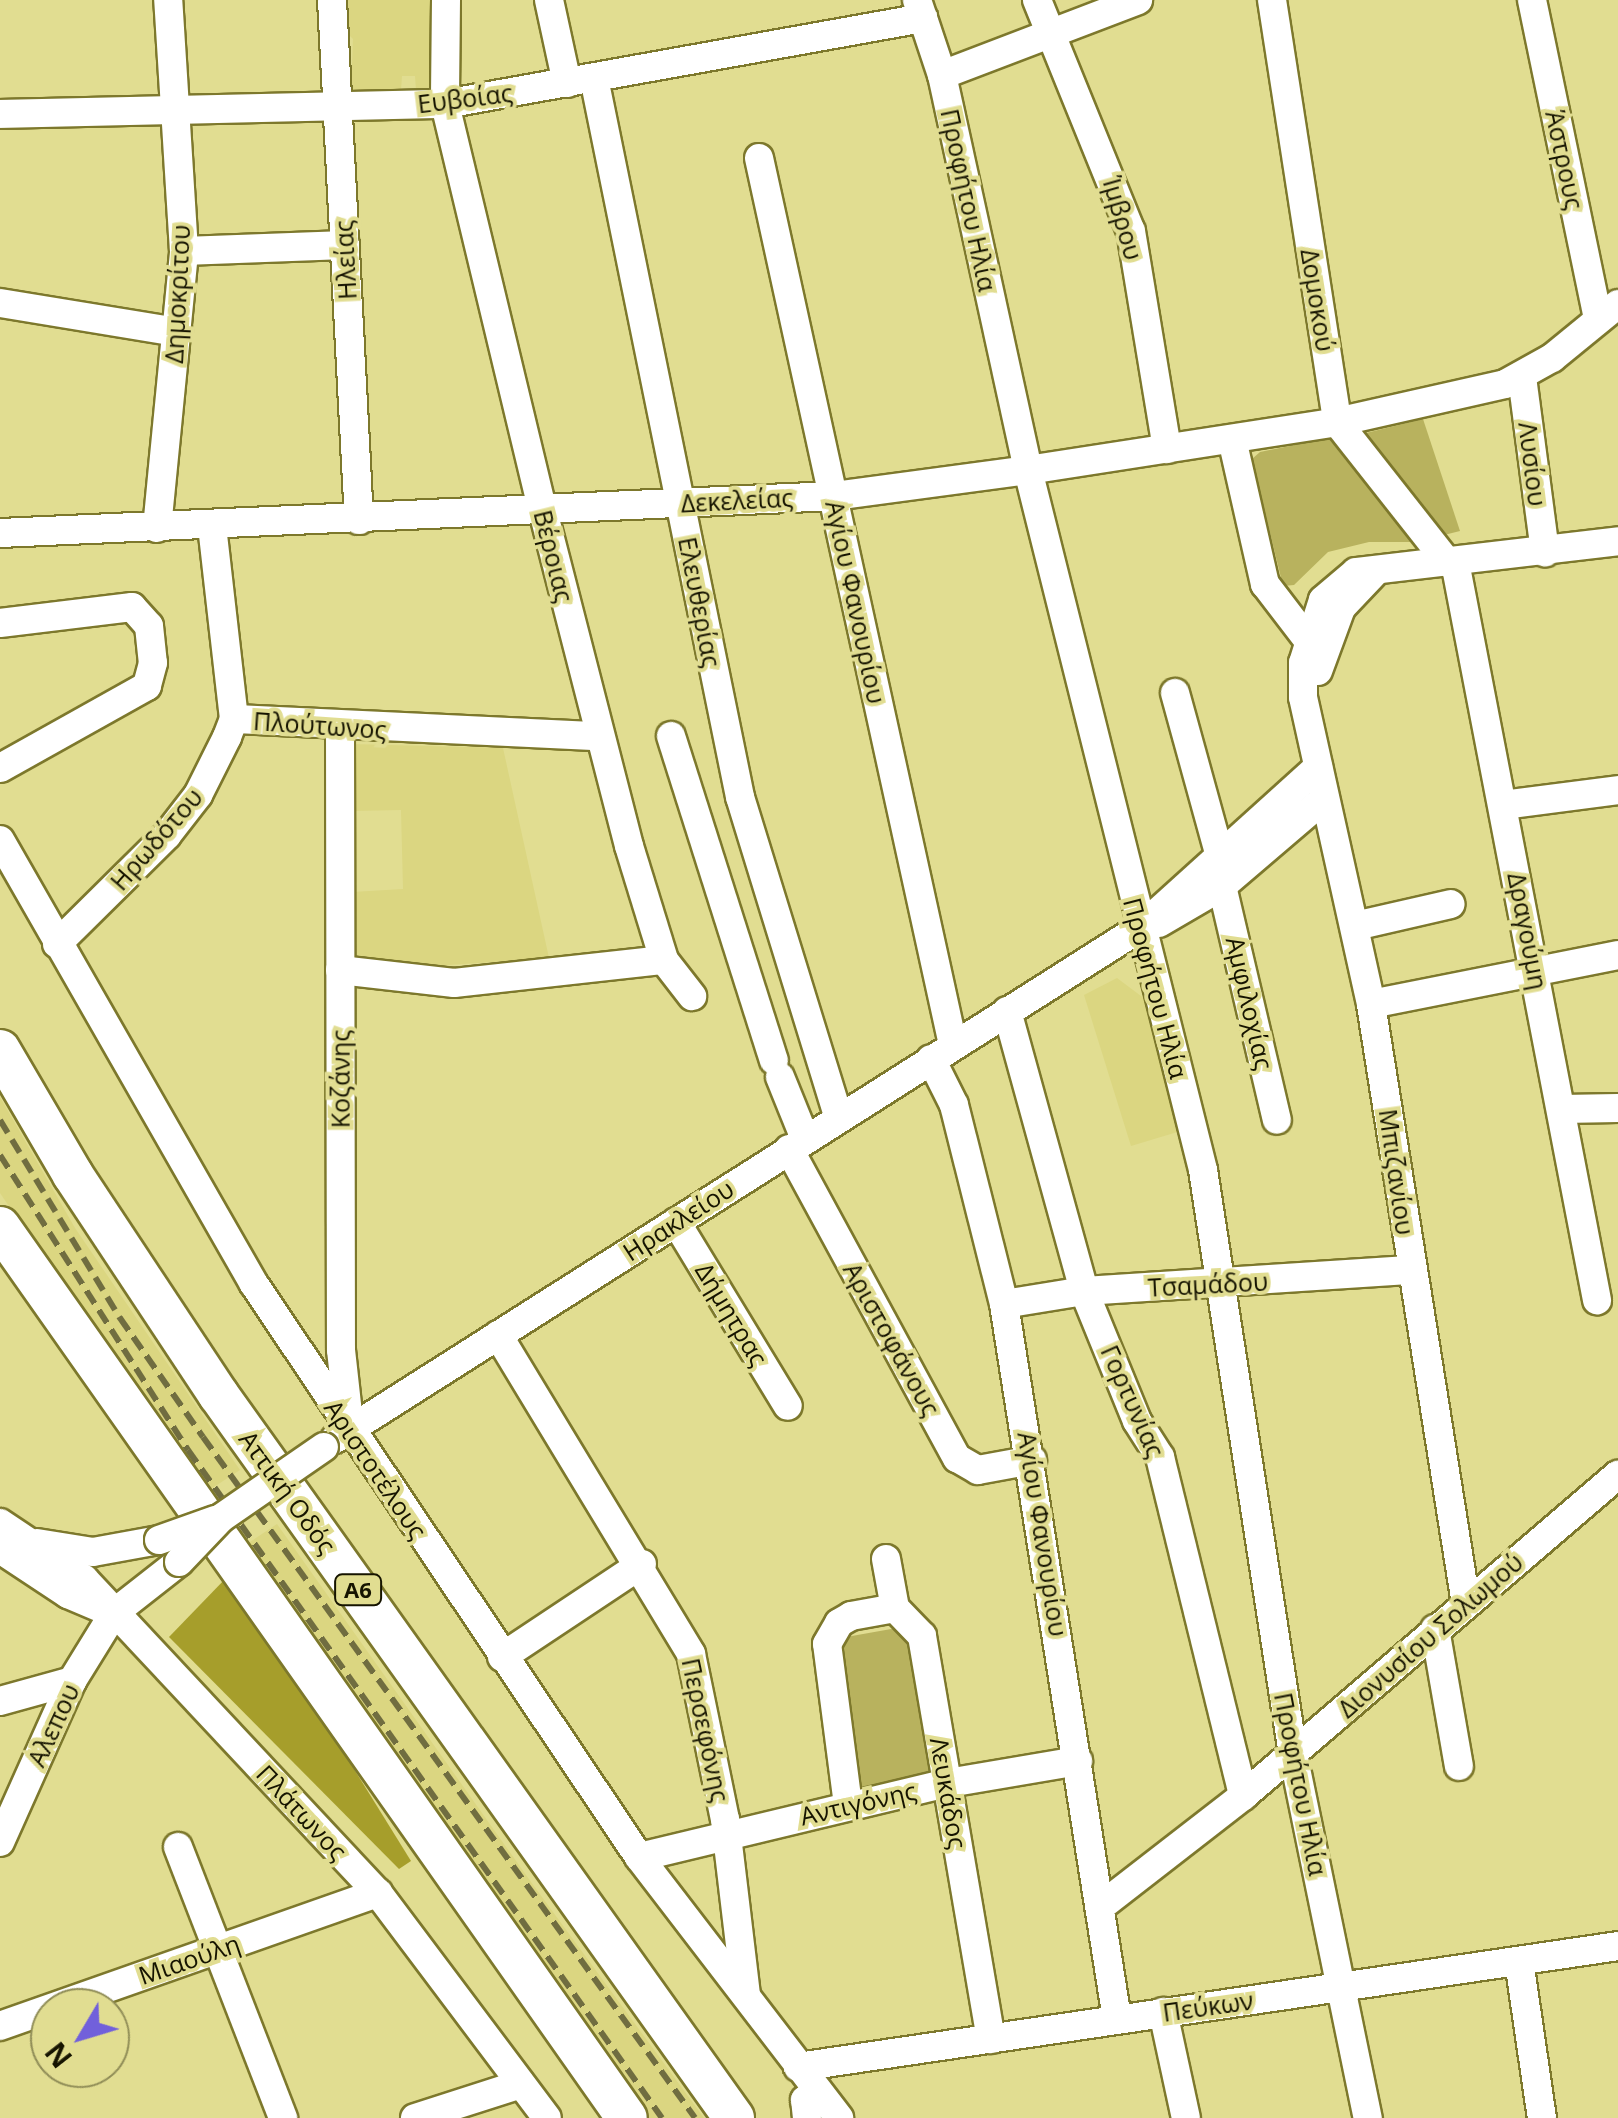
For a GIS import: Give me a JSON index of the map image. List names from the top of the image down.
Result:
{
  "streets": {
    "highway": ["Αττική Οδός", "Α6"],
    "street": [
      "Ευβοίας",
      "Άστρους",
      "Προφήτου Ηλία",
      "Ίμβρου",
      "Ηλείας",
      "Δημοκρίτου",
      "Δομοκού",
      "Λυσίου",
      "Δεκελείας",
      "Βέροιας",
      "Ελευθερίας",
      "Αγίου Φανουρίου",
      "Πλούτωνος",
      "Ηρωδότου",
      "Δραγούμη",
      "Αμφιλοχίας",
      "Κοζάνης",
      "Μπιζανίου",
      "Ηρακλείου",
      "Τσαμάδου",
      "Δήμητρας",
      "Αριστοφάνους",
      "Γορτυνίας",
      "Αριστοτέλους",
      "Διονυσίου Σολωμού",
      "Αλεπου",
      "Περσεφόνης",
      "Λευκάδος",
      "Αντιγόνης",
      "Πλάτωνος",
      "Μιαούλη",
      "Πεύκων"
    ]
  },
  "crossings": [
    ["Ευβοίας", "Προφήτου Ηλία"],
    ["Ευβοίας", "Ηλείας"],
    ["Ευβοίας", "Δημοκρίτου"],
    ["Ευβοίας", "Βέροιας"],
    ["Ευβοίας", "Ελευθερίας"],
    ["Άστρους", "Δεκελείας"],
    ["Προφήτου Ηλία", "Δεκελείας"],
    ["Προφήτου Ηλία", "Ηρακλείου"],
    ["Προφήτου Ηλία", "Τσαμάδου"],
    ["Προφήτου Ηλία", "Διονυσίου Σολωμού"],
    ["Προφήτου Ηλία", "Πεύκων"],
    ["Ίμβρου", "Δεκελείας"],
    ["Ηλείας", "Δεκελείας"],
    ["Δημοκρίτου", "Δεκελείας"],
    ["Δομοκού", "Δεκελείας"],
    ["Δομοκού", "Δραγούμη"],
    ["Λυσίου", "Δεκελείας"],
    ["Δεκελείας", "Βέροιας"],
    ["Δεκελείας", "Ελευθερίας"],
    ["Δεκελείας", "Αγίου Φανουρίου"],
    ["Δεκελείας", "Πλούτωνος"],
    ["Βέροιας", "Πλούτωνος"],
    ["Ελευθερίας", "Ηρακλείου"],
    ["Αγίου Φανουρίου", "Ηρακλείου"],
    ["Αγίου Φανουρίου", "Τσαμάδου"],
    ["Αγίου Φανουρίου", "Αριστοφάνους"],
    ["Αγίου Φανουρίου", "Διονυσίου Σολωμού"],
    ["Αγίου Φανουρίου", "Αντιγόνης"],
    ["Αγίου Φανουρίου", "Πεύκων"],
    ["Πλούτωνος", "Ηρωδότου"],
    ["Πλούτωνος", "Κοζάνης"],
    ["Ηρωδότου", "Αριστοτέλους"],
    ["Αμφιλοχίας", "Ηρακλείου"],
    ["Κοζάνης", "Ηρακλείου"],
    ["Κοζάνης", "Αριστοτέλους"],
    ["Μπιζανίου", "Ηρακλείου"],
    ["Μπιζανίου", "Τσαμάδου"],
    ["Μπιζανίου", "Διονυσίου Σολωμού"],
    ["Ηρακλείου", "Δήμητρας"],
    ["Ηρακλείου", "Αριστοφάνους"],
    ["Ηρακλείου", "Γορτυνίας"],
    ["Ηρακλείου", "Αριστοτέλους"],
    ["Ηρακλείου", "Αλεπου"],
    ["Ηρακλείου", "Περσεφόνης"],
    ["Ηρακλείου", "Πλάτωνος"],
    ["Τσαμάδου", "Γορτυνίας"],
    ["Γορτυνίας", "Διονυσίου Σολωμού"],
    ["Αριστοτέλους", "Περσεφόνης"],
    ["Αριστοτέλους", "Αντιγόνης"],
    ["Αριστοτέλους", "Πεύκων"],
    ["Αλεπου", "Πλάτωνος"],
    ["Περσεφόνης", "Αντιγόνης"],
    ["Λευκάδος", "Αντιγόνης"],
    ["Λευκάδος", "Πεύκων"],
    ["Πλάτωνος", "Μιαούλη"]
  ],
  "north": "bottom left"
}
